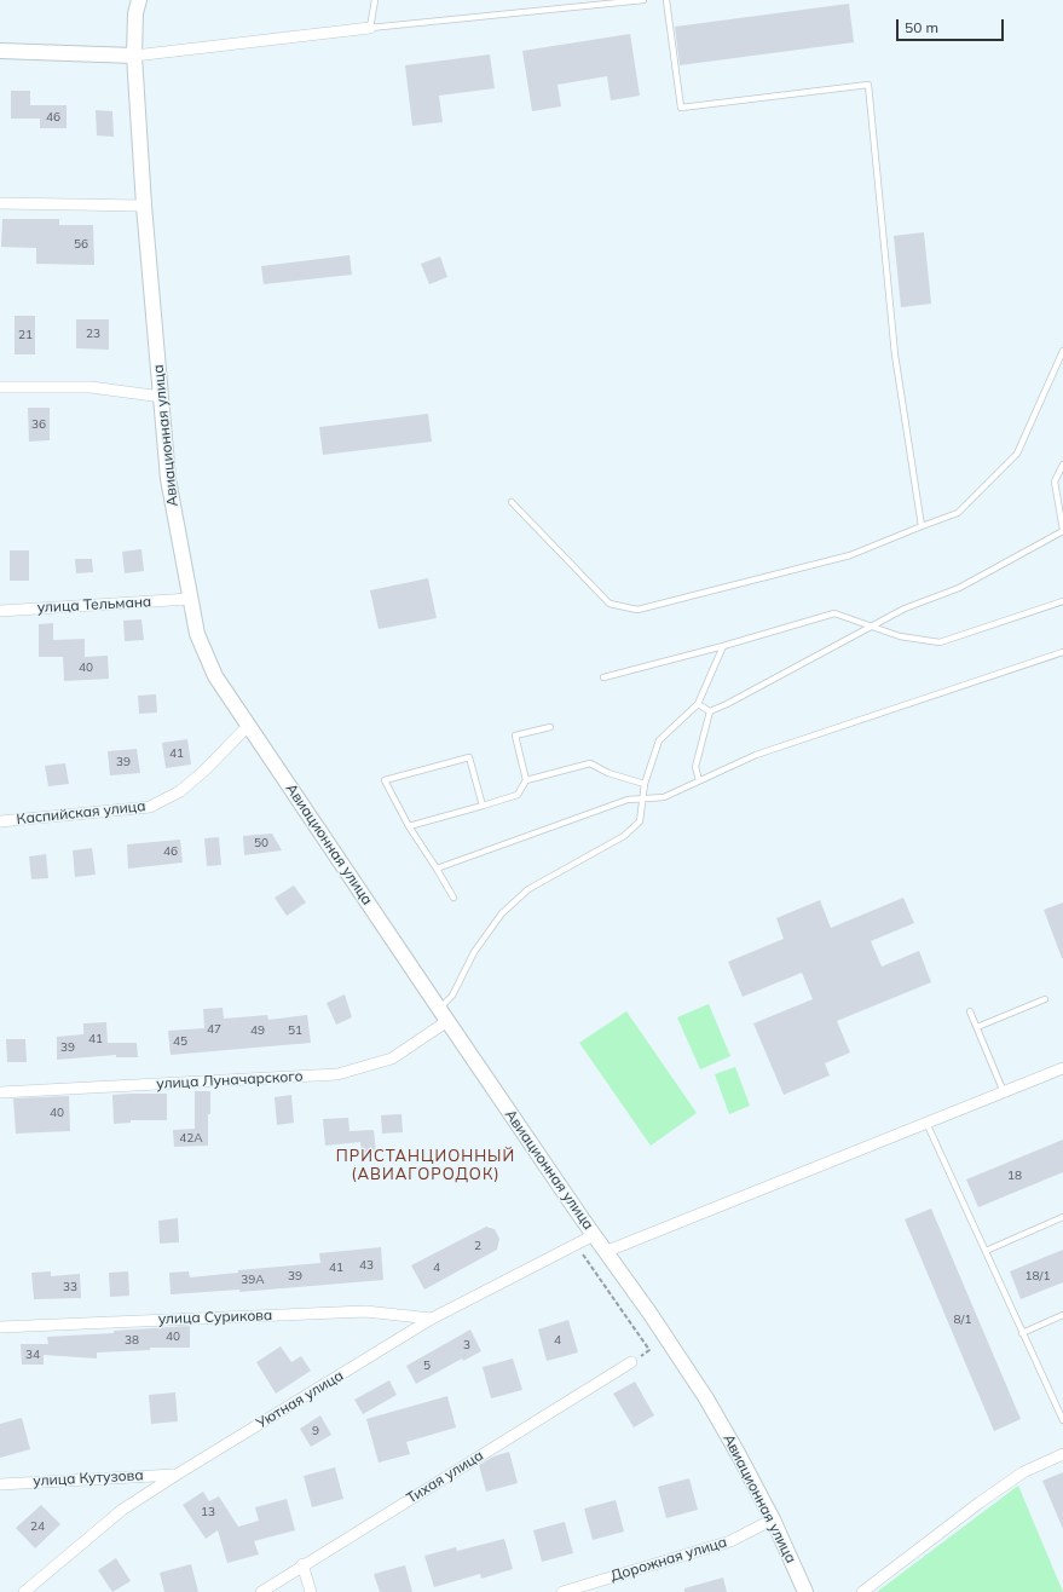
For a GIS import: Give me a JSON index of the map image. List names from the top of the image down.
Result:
{
  "streets": {
    "street": [
      "Авиационная улица",
      "улица Тельмана",
      "Каспийская улица",
      "улица Луначарского",
      "улица Сурикова",
      "Уютная улица",
      "Тихая улица",
      "улица Кутузова",
      "Дорожная улица"
    ]
  },
  "crossings": [
    ["Авиационная улица", "улица Тельмана"],
    ["Авиационная улица", "Каспийская улица"],
    ["Авиационная улица", "улица Луначарского"],
    ["Авиационная улица", "Уютная улица"],
    ["Авиационная улица", "Дорожная улица"],
    ["улица Сурикова", "Уютная улица"],
    ["Уютная улица", "улица Кутузова"]
  ],
  "districts": ["ПРИСТАНЦИОННЫЙ (АВИАГОРОДОК)"],
  "house_numbers": [
    "46",
    "56",
    "23",
    "21",
    "36",
    "40",
    "41",
    "39",
    "50",
    "46",
    "47",
    "49",
    "51",
    "41",
    "45",
    "39",
    "40",
    "42А",
    "18",
    "2",
    "43",
    "41",
    "4",
    "39",
    "18/1",
    "39А",
    "33",
    "8/1",
    "40",
    "38",
    "4",
    "3",
    "34",
    "5",
    "9",
    "13",
    "24"
  ],
  "scale_bar": "50 m"
}
